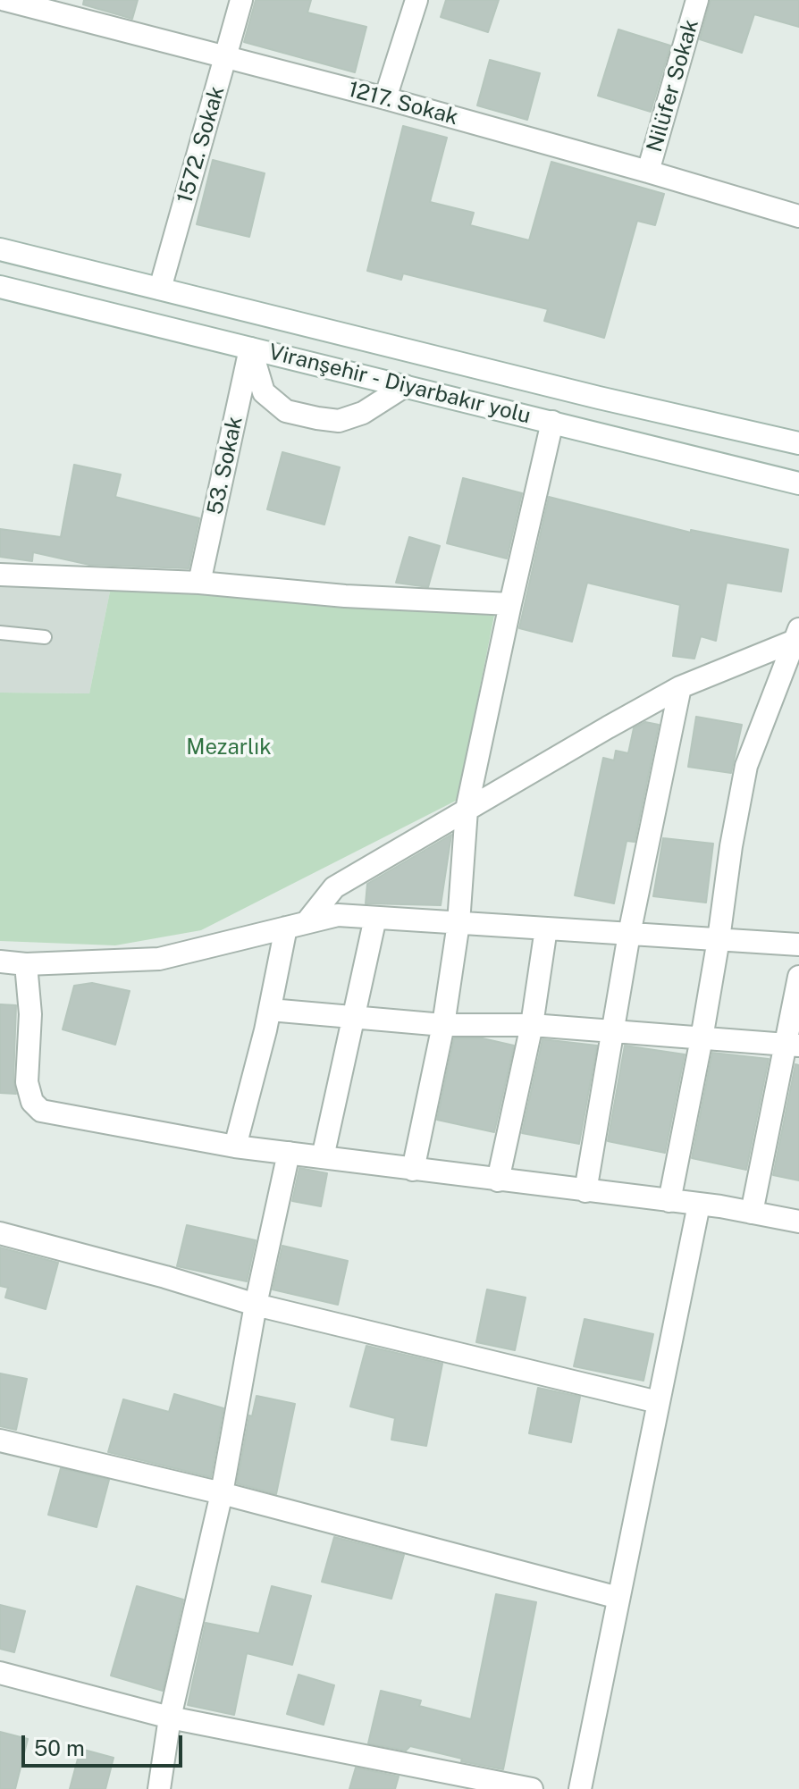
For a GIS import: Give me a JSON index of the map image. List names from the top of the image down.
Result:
{
  "streets": {
    "street": [
      "Nilüfer Sokak",
      "1217. Sokak",
      "1572. Sokak",
      "Viranşehir - Diyarbakır yolu",
      "53. Sokak"
    ]
  },
  "crossings": [
    ["Nilüfer Sokak", "1217. Sokak"],
    ["1217. Sokak", "1572. Sokak"],
    ["1572. Sokak", "Viranşehir - Diyarbakır yolu"],
    ["Viranşehir - Diyarbakır yolu", "53. Sokak"]
  ],
  "parks": ["Mezarlık"],
  "scale_bar": "50 m"
}
